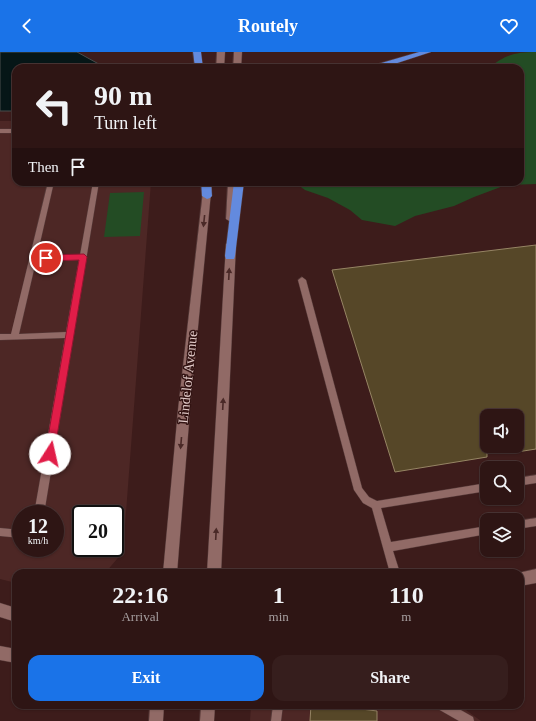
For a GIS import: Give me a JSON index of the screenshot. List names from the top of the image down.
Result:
{
  "streets": {
    "main road": ["Lindelof Avenue"]
  },
  "page": {
    "header": "Routely",
    "turn": ["90 m", "Turn left"],
    "then": "Then",
    "speed": "12 km/h",
    "limit": "20",
    "eta": [
      "22:16",
      "Arrival",
      "1",
      "min",
      "110",
      "m"
    ],
    "buttons": ["Exit", "Share"]
  }
}
